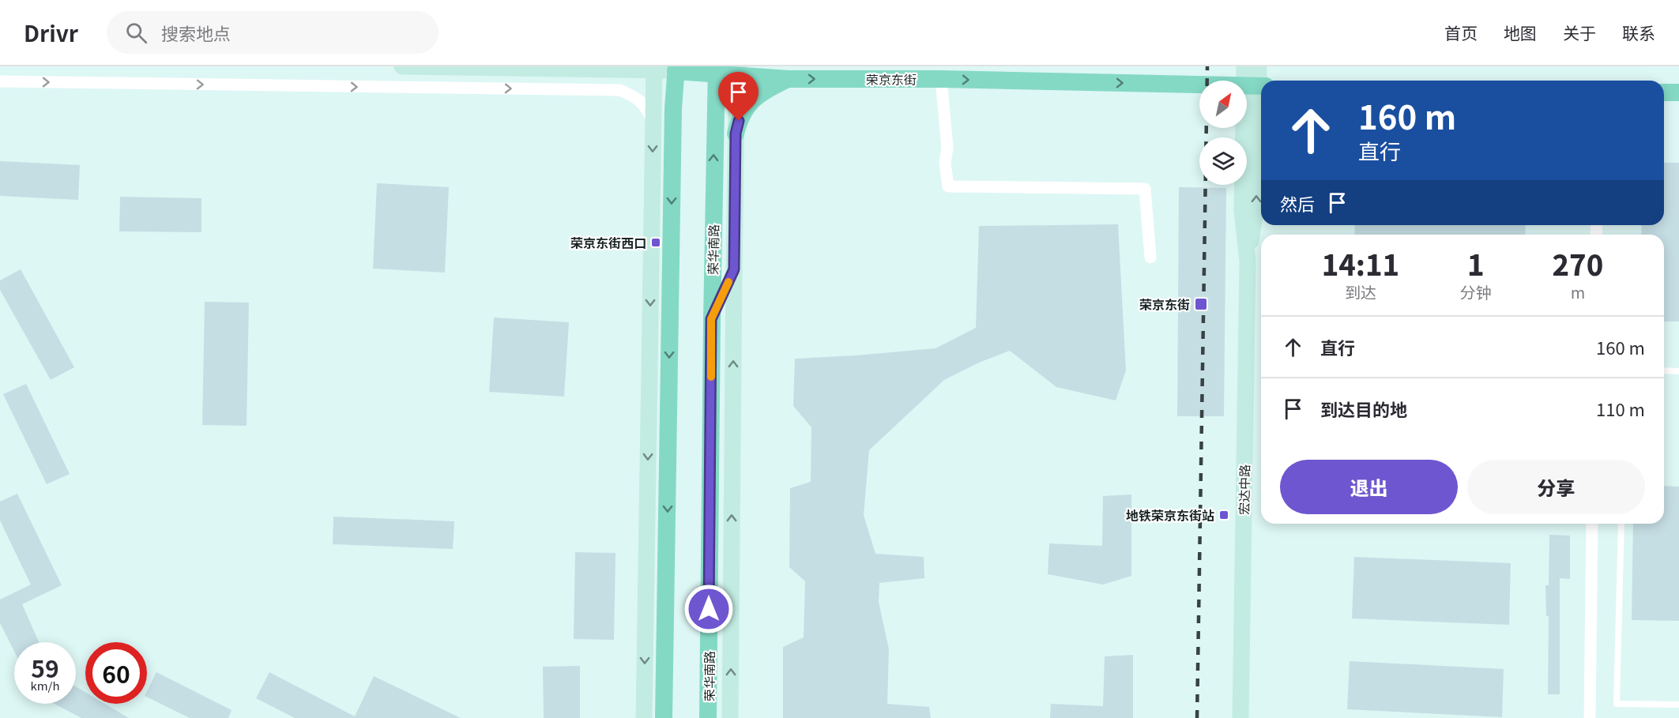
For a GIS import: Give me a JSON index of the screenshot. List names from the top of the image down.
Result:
{
  "streets": {
    "main road": ["荣京东街", "荣华南路"],
    "street": ["宏达中路"]
  },
  "crossings": [
    ["荣京东街", "荣华南路"],
    ["荣京东街", "宏达中路"]
  ],
  "one_way": ["荣京东街"],
  "places": {
    "transit": ["荣京东街西口", "荣京东街", "地铁荣京东街站"]
  },
  "north": "top right",
  "page": {
    "header": "Drivr",
    "search": "搜索地点",
    "nav": [
      "首页",
      "地图",
      "关于",
      "联系"
    ],
    "turn": ["160 m", "直行"],
    "then": "然后",
    "eta": [
      "14:11",
      "到达",
      "1",
      "分钟",
      "270",
      "m"
    ],
    "list": [
      {
        "name": "直行",
        "value": "160 m"
      },
      {
        "name": "到达目的地",
        "value": "110 m"
      }
    ],
    "buttons": ["退出", "分享"],
    "speed": "59 km/h",
    "limit": "60"
  }
}
